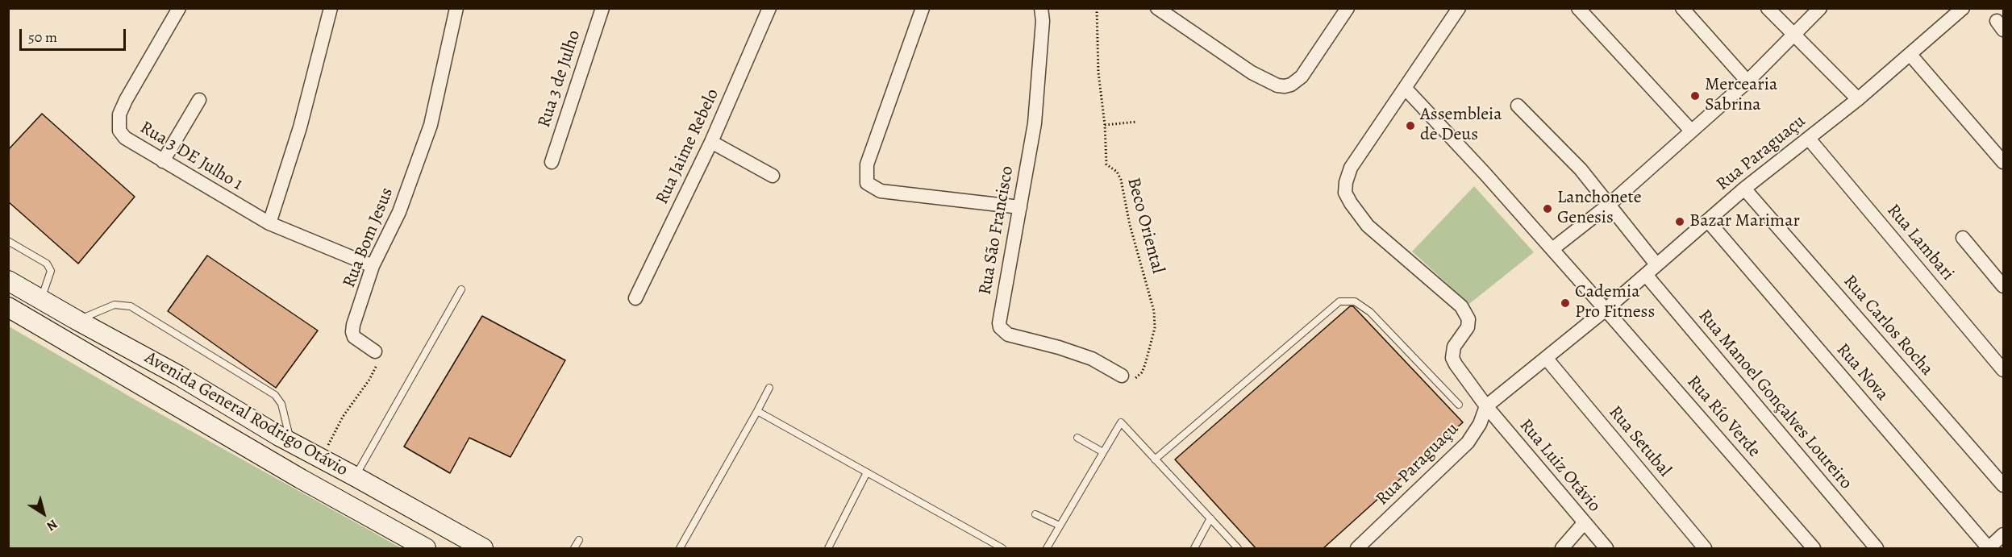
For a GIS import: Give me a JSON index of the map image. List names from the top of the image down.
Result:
{
  "streets": {
    "main road": ["Avenida General Rodrigo Otávio"],
    "street": [
      "Rua 3 de Julho",
      "Rua Jaime Rebelo",
      "Rua Paraguaçu",
      "Rua 3 DE Julho 1",
      "Rua São Francisco",
      "Rua Bom Jesus",
      "Rua Lambari",
      "Rua Carlos Rocha",
      "Rua Nova",
      "Rua Manoel Gonçalves Loureiro",
      "Rua Río Verde",
      "Rua Setubal",
      "Rua Luiz Otávio"
    ],
    "path": ["Beco Oriental"]
  },
  "crossings": [
    ["Rua Paraguaçu", "Rua Lambari"],
    ["Rua Paraguaçu", "Rua Carlos Rocha"],
    ["Rua Paraguaçu", "Rua Nova"],
    ["Rua Paraguaçu", "Rua Manoel Gonçalves Loureiro"],
    ["Rua Paraguaçu", "Rua Río Verde"],
    ["Rua Paraguaçu", "Rua Setubal"],
    ["Rua Paraguaçu", "Rua Luiz Otávio"],
    ["Rua 3 DE Julho 1", "Rua Bom Jesus"],
    ["Beco Oriental", "Rua São Francisco"],
    ["Rua Río Verde", "Rua Luiz Otávio"]
  ],
  "places": [
    "Mercearia Sabrina",
    "Assembleia de Deus",
    "Lanchonete Genesis",
    "Bazar Marimar",
    "Cademia Pro Fitness"
  ],
  "scale_bar": "50 m",
  "north": "bottom right"
}
